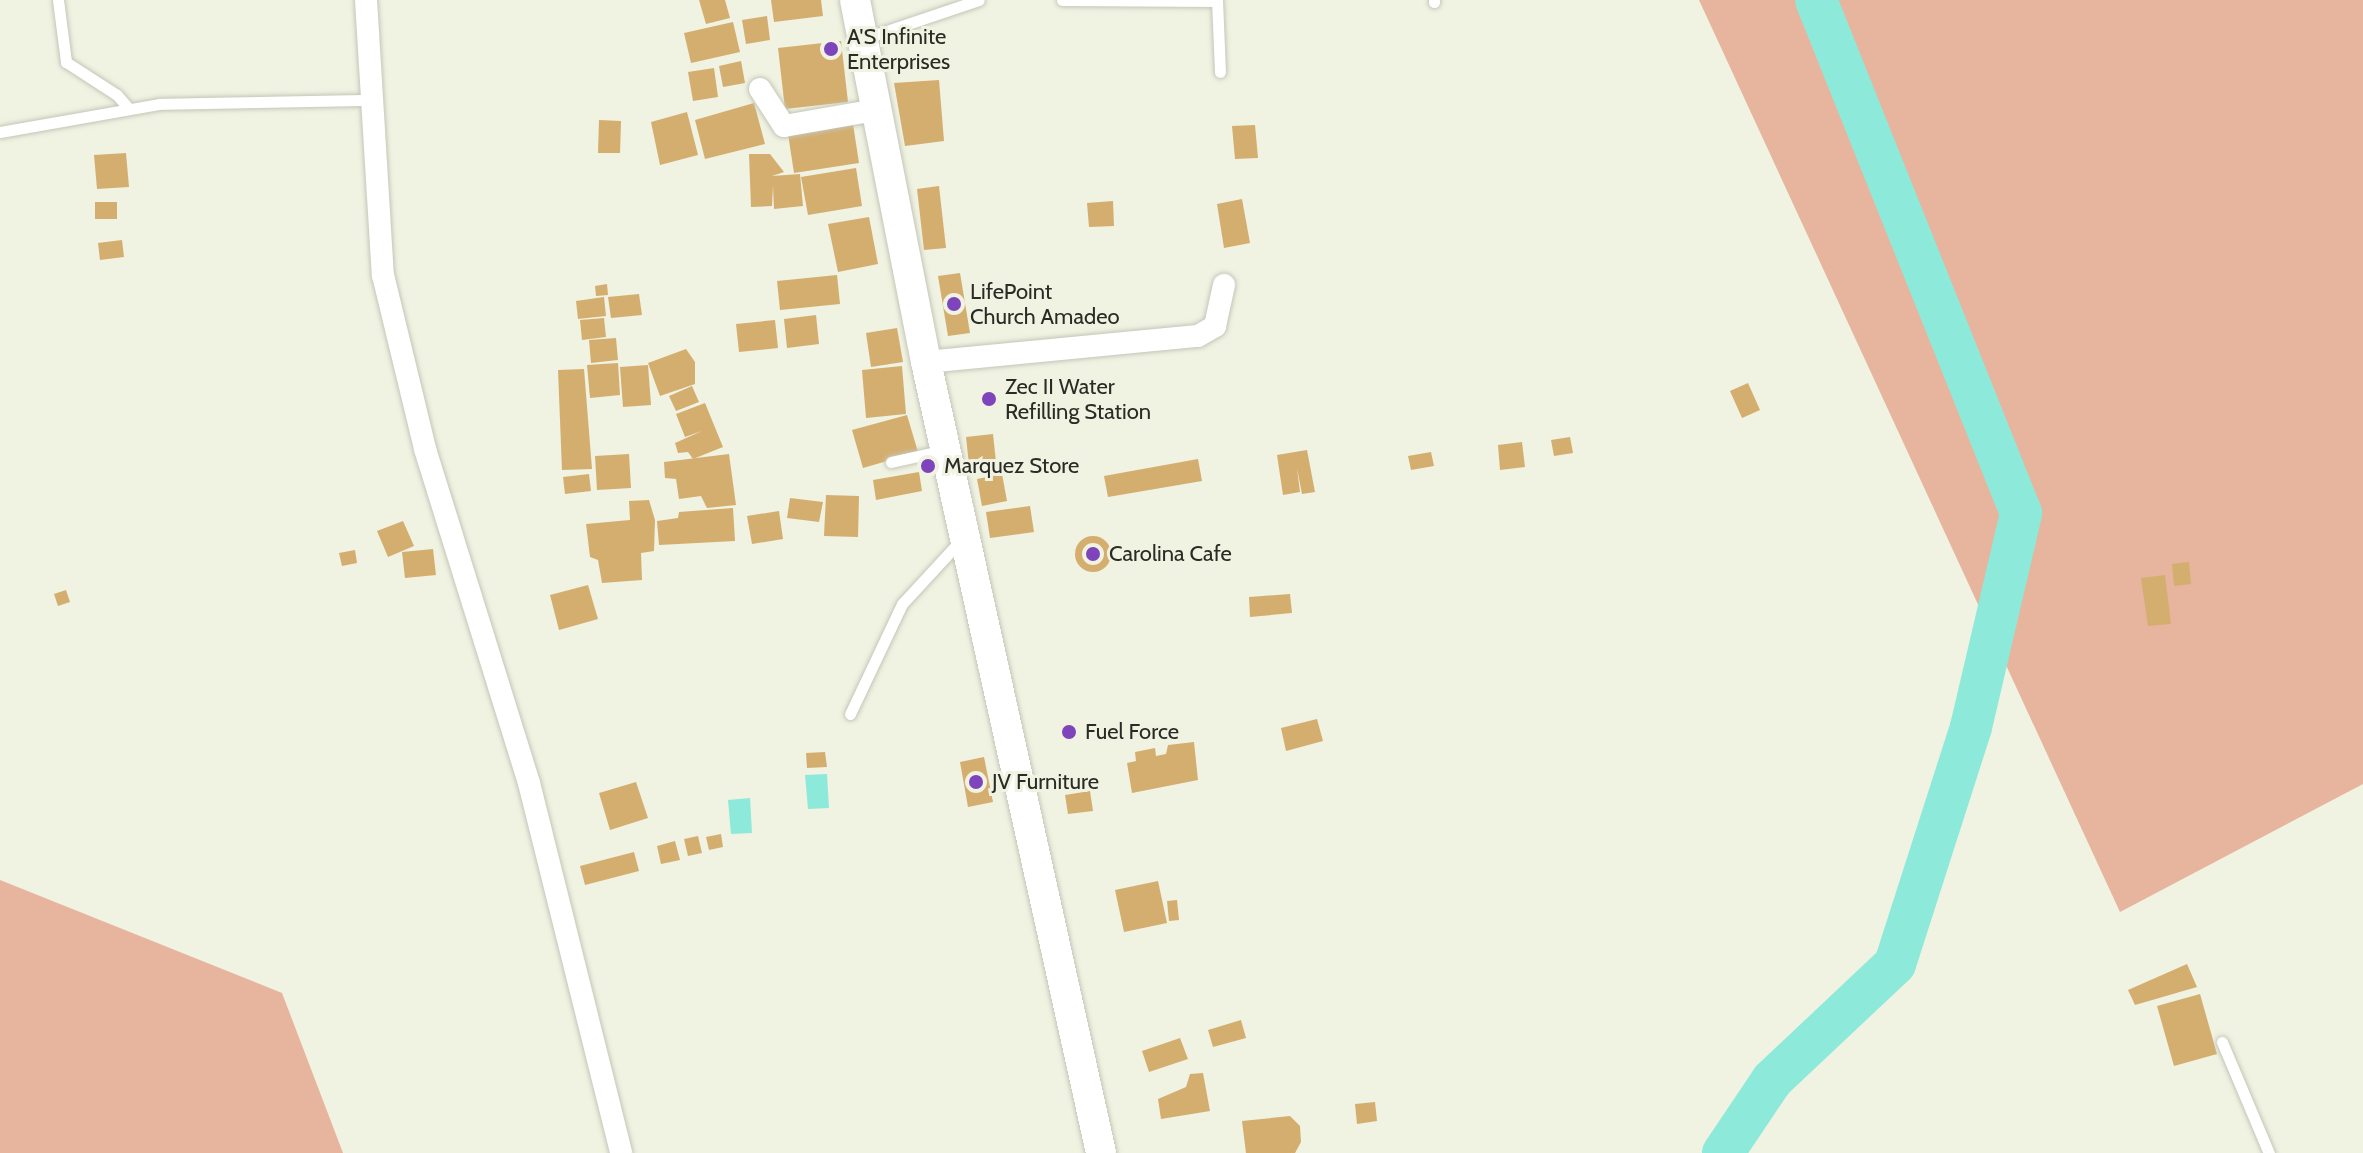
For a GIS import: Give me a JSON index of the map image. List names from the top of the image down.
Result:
{
  "places": [
    "A'S Infinite Enterprises",
    "LifePoint Church Amadeo",
    "Zec II Water Refilling Station",
    "Marquez Store",
    "Carolina Cafe",
    "Fuel Force",
    "JV Furniture"
  ]
}
